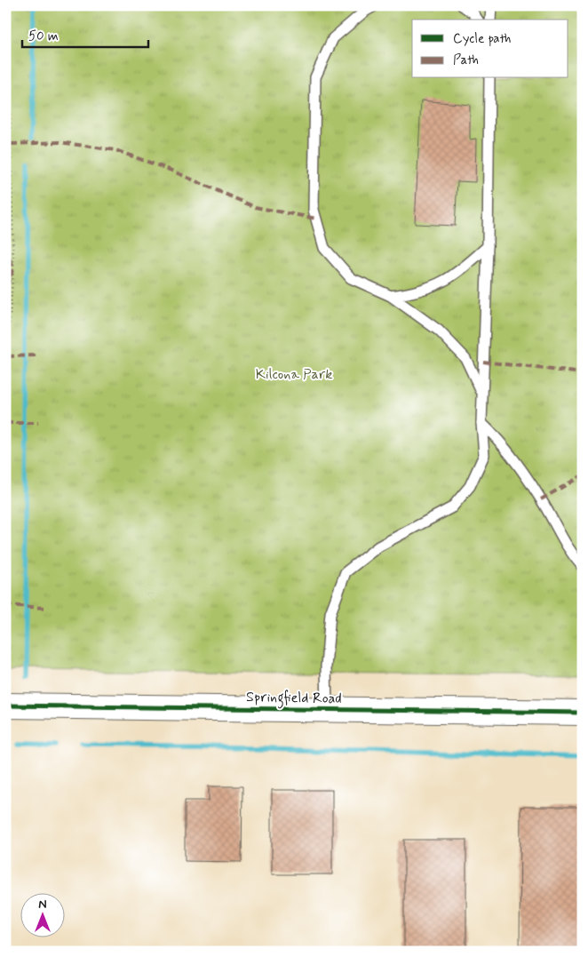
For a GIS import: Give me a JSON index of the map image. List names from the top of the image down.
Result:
{
  "streets": {
    "street": ["Springfield Road"]
  },
  "parks": ["Kilcona Park"],
  "legend": ["Cycle path", "Path"],
  "scale_bar": "50 m",
  "north": "top"
}
